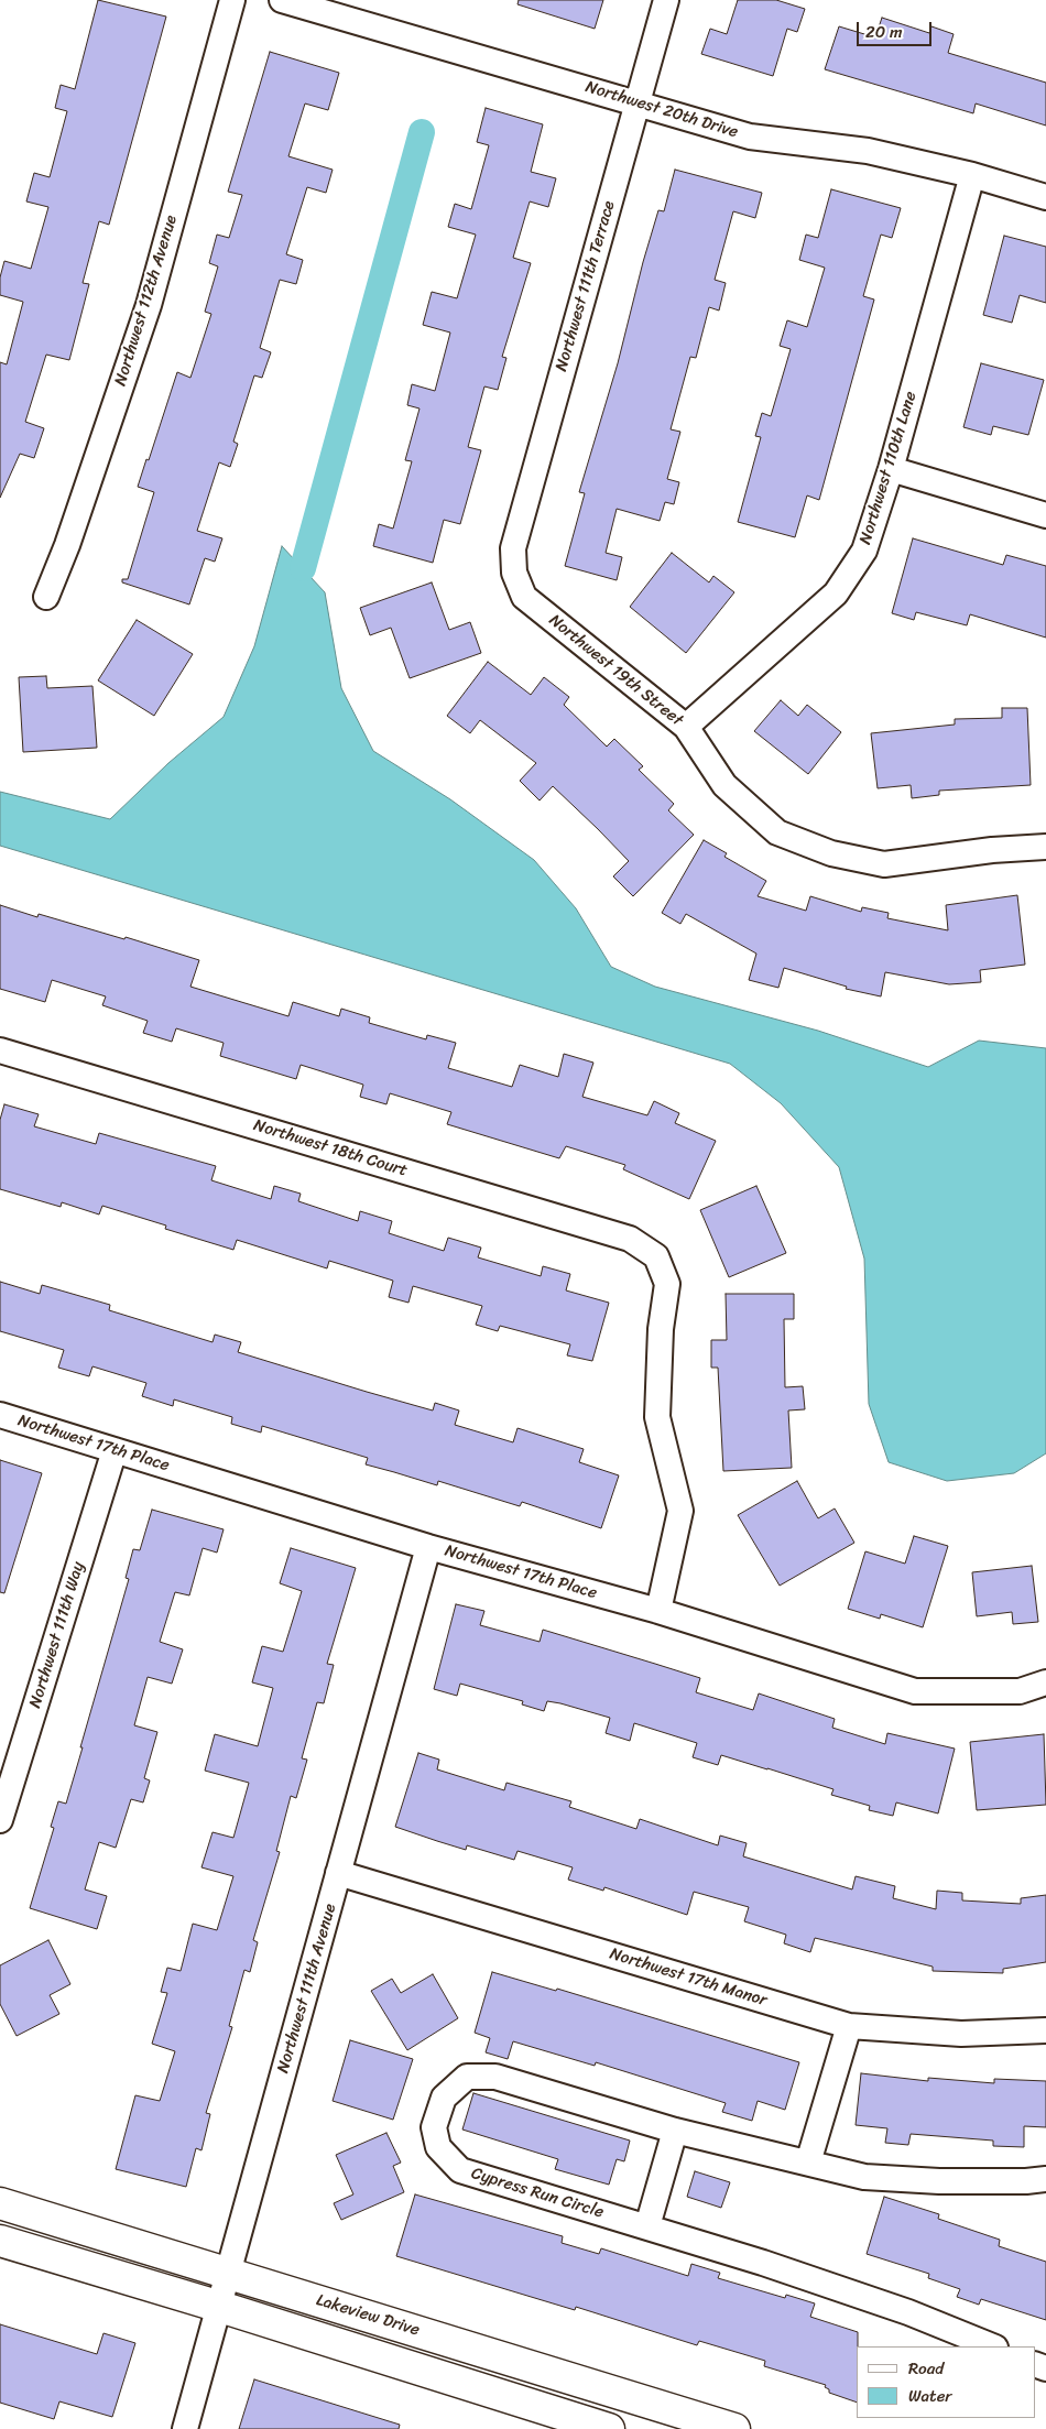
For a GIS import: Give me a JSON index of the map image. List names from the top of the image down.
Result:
{
  "streets": {
    "street": [
      "Northwest 20th Drive",
      "Northwest 111th Terrace",
      "Northwest 112th Avenue",
      "Northwest 110th Lane",
      "Northwest 19th Street",
      "Northwest 18th Court",
      "Northwest 17th Place",
      "Northwest 111th Way",
      "Northwest 17th Manor",
      "Northwest 111th Avenue",
      "Cypress Run Circle",
      "Lakeview Drive"
    ]
  },
  "crossings": [
    ["Northwest 20th Drive", "Northwest 111th Terrace"],
    ["Northwest 20th Drive", "Northwest 110th Lane"],
    ["Northwest 111th Terrace", "Northwest 19th Street"],
    ["Northwest 110th Lane", "Northwest 19th Street"],
    ["Northwest 18th Court", "Northwest 17th Place"],
    ["Northwest 17th Place", "Northwest 111th Way"],
    ["Northwest 17th Place", "Northwest 111th Avenue"],
    ["Northwest 17th Manor", "Northwest 111th Avenue"],
    ["Northwest 111th Avenue", "Lakeview Drive"]
  ],
  "legend": ["Road", "Water"],
  "scale_bar": "20 m"
}
